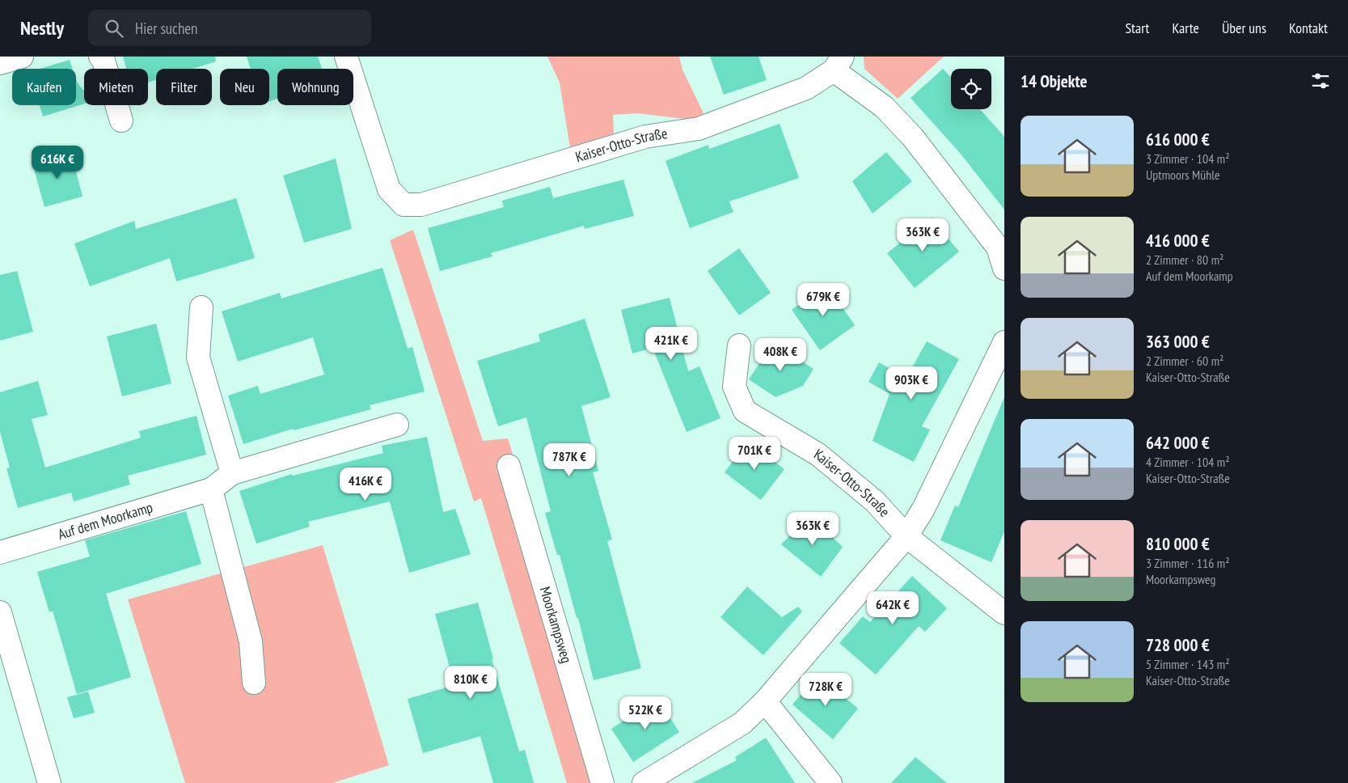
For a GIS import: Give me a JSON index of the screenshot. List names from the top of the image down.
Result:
{
  "streets": {
    "street": ["Kaiser-Otto-Straße", "Auf dem Moorkamp", "Moorkampsweg"]
  },
  "page": {
    "header": "Nestly",
    "search": "Hier suchen",
    "nav": [
      "Start",
      "Karte",
      "Über uns",
      "Kontakt"
    ],
    "heading": "14 Objekte",
    "chip": [
      "Kaufen",
      "Mieten",
      "Filter",
      "Neu",
      "Wohnung"
    ],
    "list": [
      {
        "name": "616 000 €",
        "note": "3 Zimmer · 104 m² · Uptmoors Mühle"
      },
      {
        "name": "416 000 €",
        "note": "2 Zimmer · 80 m² · Auf dem Moorkamp"
      },
      {
        "name": "363 000 €",
        "note": "2 Zimmer · 60 m² · Kaiser-Otto-Straße"
      },
      {
        "name": "642 000 €",
        "note": "4 Zimmer · 104 m² · Kaiser-Otto-Straße"
      },
      {
        "name": "810 000 €",
        "note": "3 Zimmer · 116 m² · Moorkampsweg"
      },
      {
        "name": "728 000 €",
        "note": "5 Zimmer · 143 m² · Kaiser-Otto-Straße"
      }
    ],
    "price": [
      "616K €",
      "363K €",
      "679K €",
      "421K €",
      "408K €",
      "903K €",
      "701K €",
      "787K €",
      "416K €",
      "363K €",
      "642K €",
      "810K €",
      "728K €",
      "522K €"
    ]
  }
}
